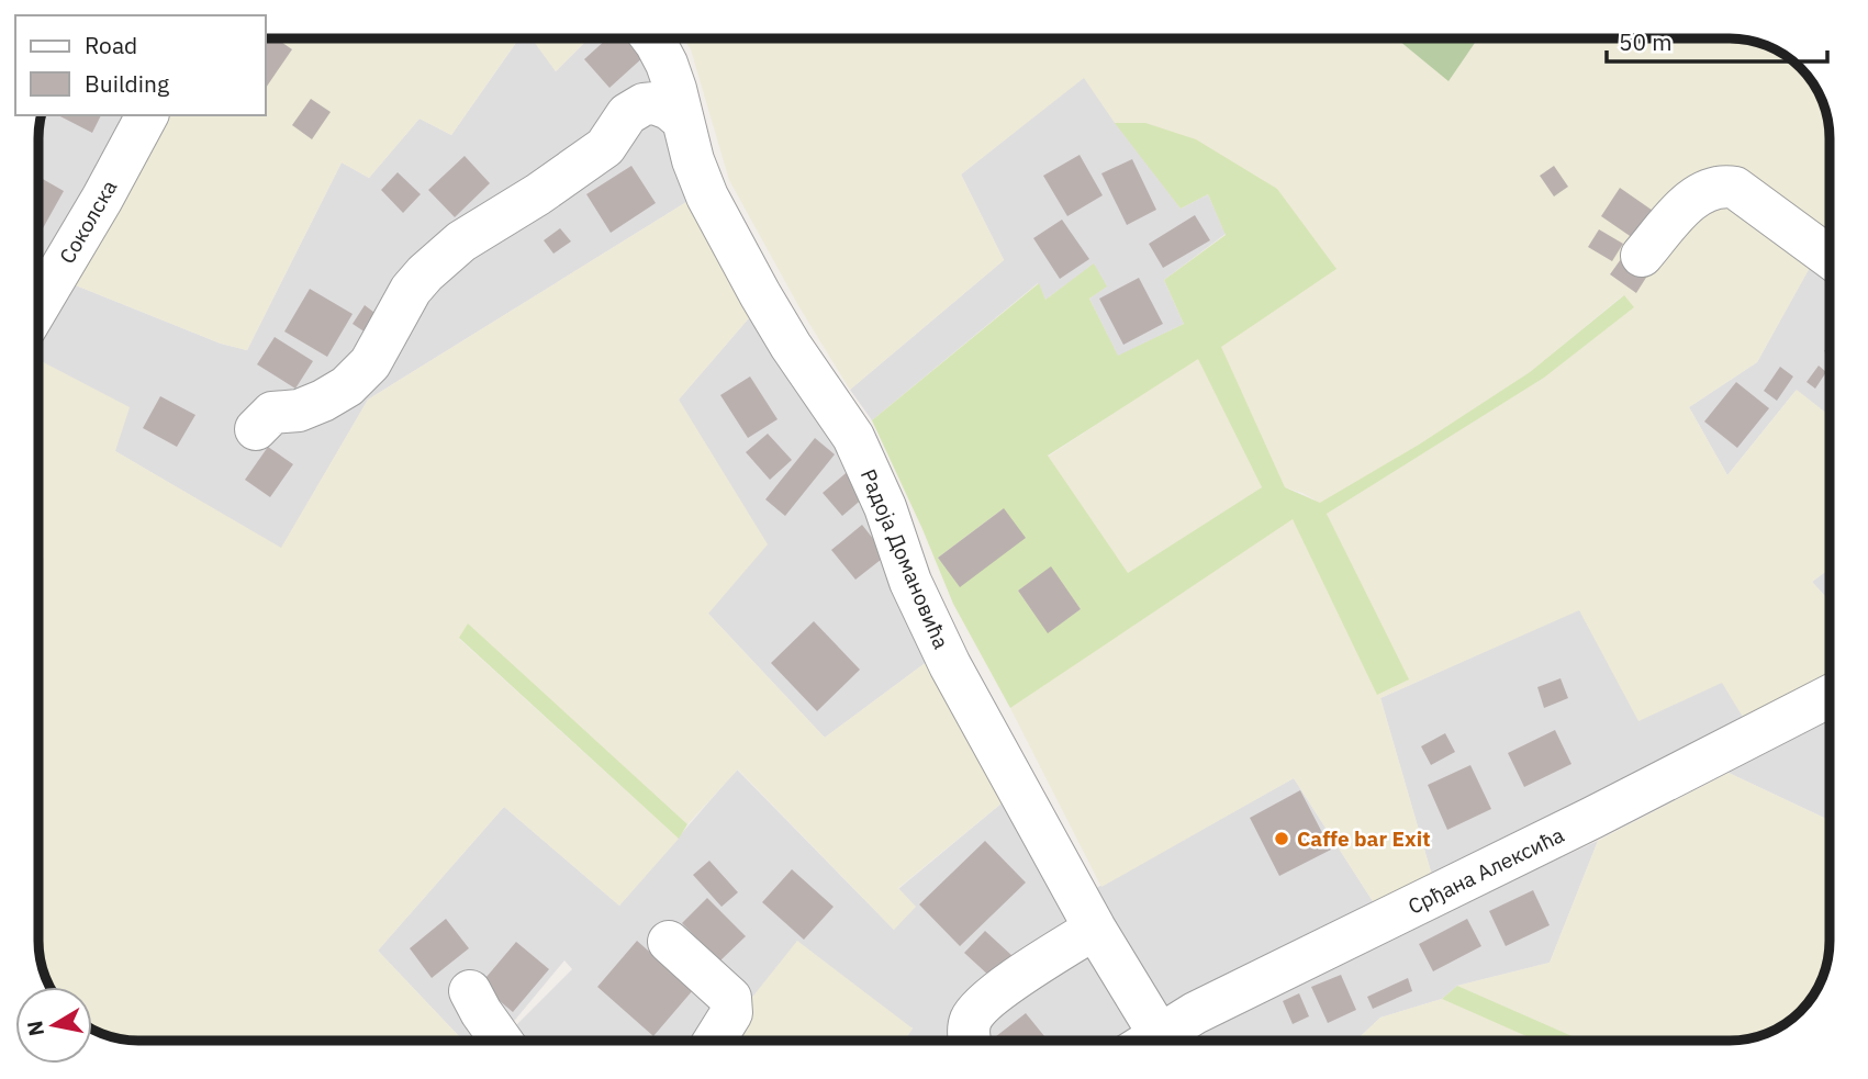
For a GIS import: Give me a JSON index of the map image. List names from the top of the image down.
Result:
{
  "streets": {
    "street": ["Соколска", "Радоја Домановића", "Срђана Алексића"]
  },
  "places": ["Caffe bar Exit"],
  "legend": ["Road", "Building"],
  "scale_bar": "50 m",
  "north": "left"
}
